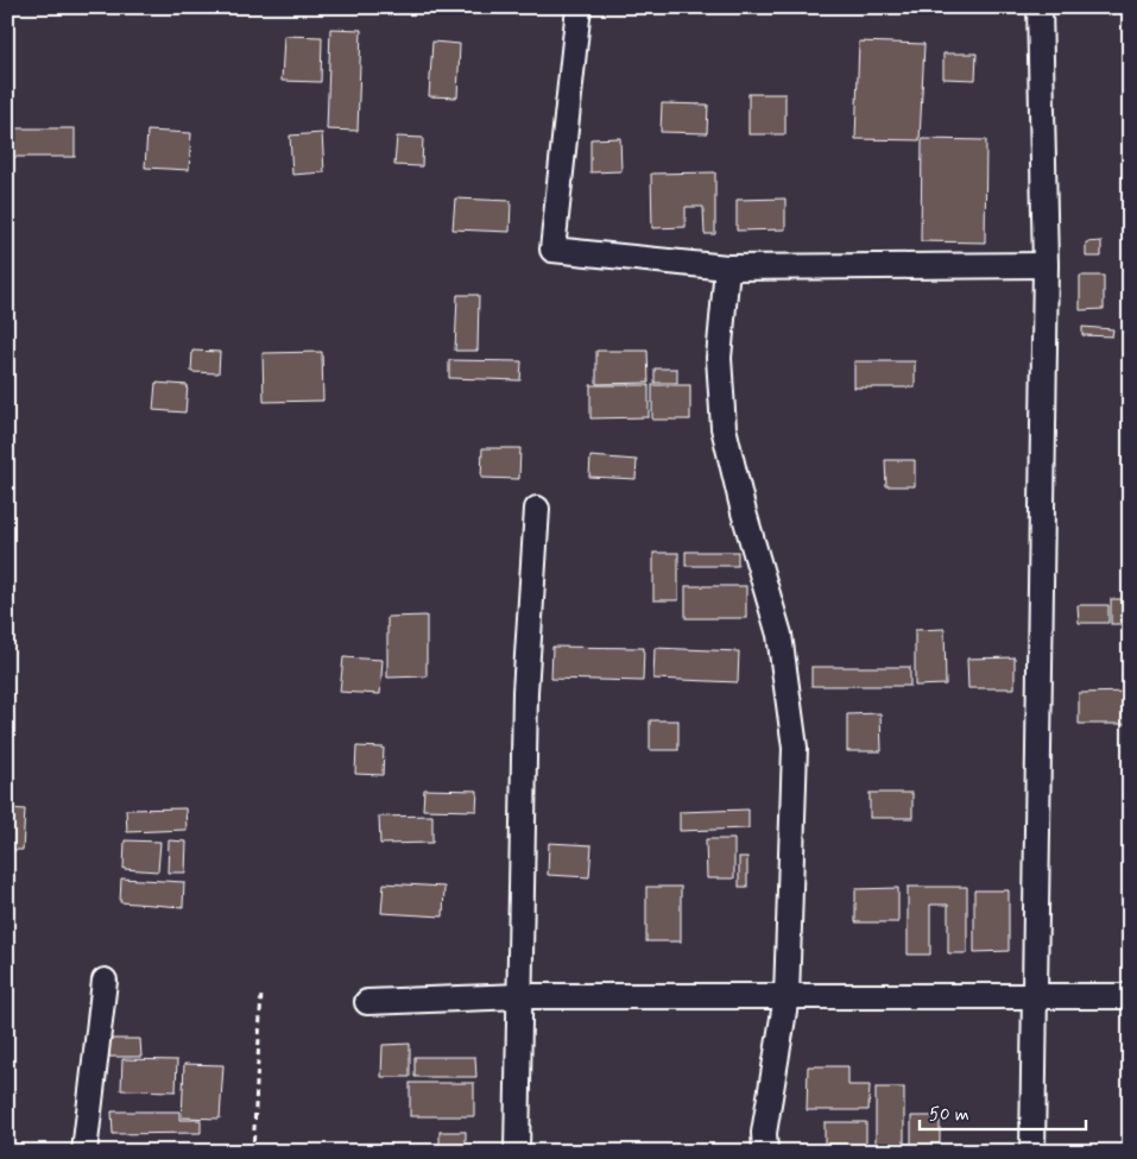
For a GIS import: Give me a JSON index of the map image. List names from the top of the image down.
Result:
{
  "scale_bar": "50 m"
}
